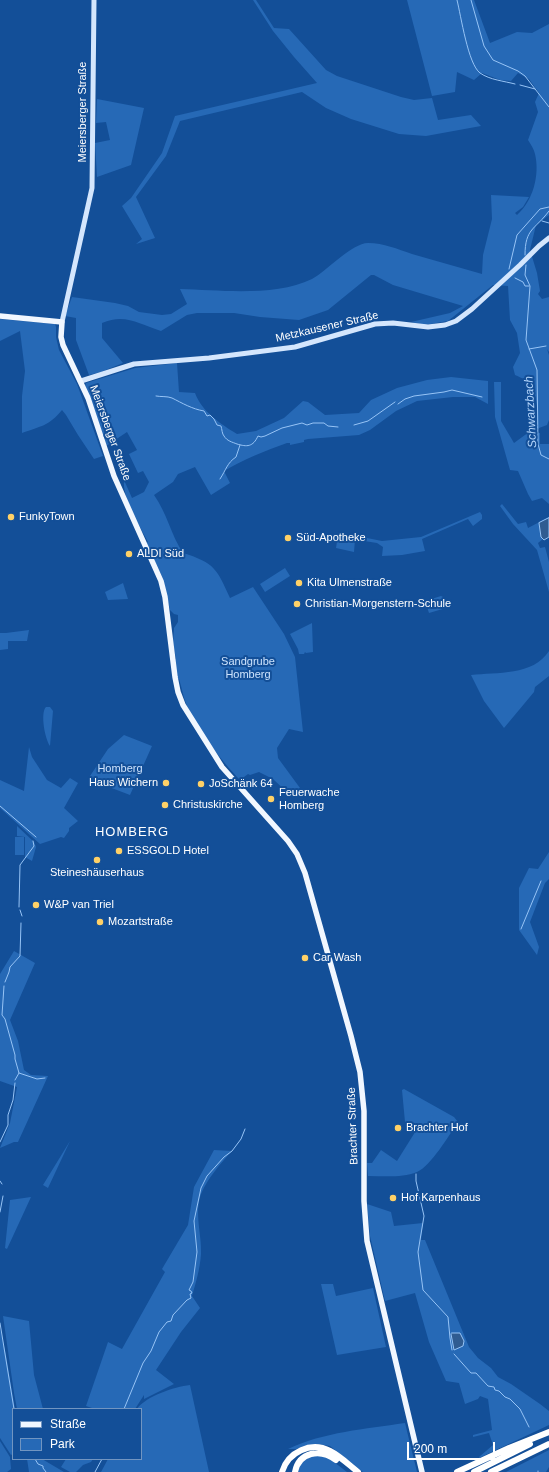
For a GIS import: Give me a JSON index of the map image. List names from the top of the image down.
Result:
{
  "streets": {
    "main road": ["Meiersberger Straße", "Metzkausener Straße", "Brachter Straße"]
  },
  "crossings": [
    ["Meiersberger Straße", "Metzkausener Straße"],
    ["Meiersberger Straße", "Brachter Straße"]
  ],
  "districts": ["HOMBERG"],
  "water": ["Schwarzbach"],
  "parks": ["Sandgrube Homberg", "Homberg"],
  "places": [
    "FunkyTown",
    "Süd-Apotheke",
    "ALDI Süd",
    "Kita Ulmenstraße",
    "Christian-Morgenstern-Schule",
    "Haus Wichern",
    "JoSchänk 64",
    "Feuerwache Homberg",
    "Christuskirche",
    "ESSGOLD Hotel",
    "Steineshäuserhaus",
    "W&P van Triel",
    "Mozartstraße",
    "Car Wash",
    "Brachter Hof",
    "Hof Karpenhaus"
  ],
  "legend": ["Straße", "Park"],
  "scale_bar": "200 m"
}
